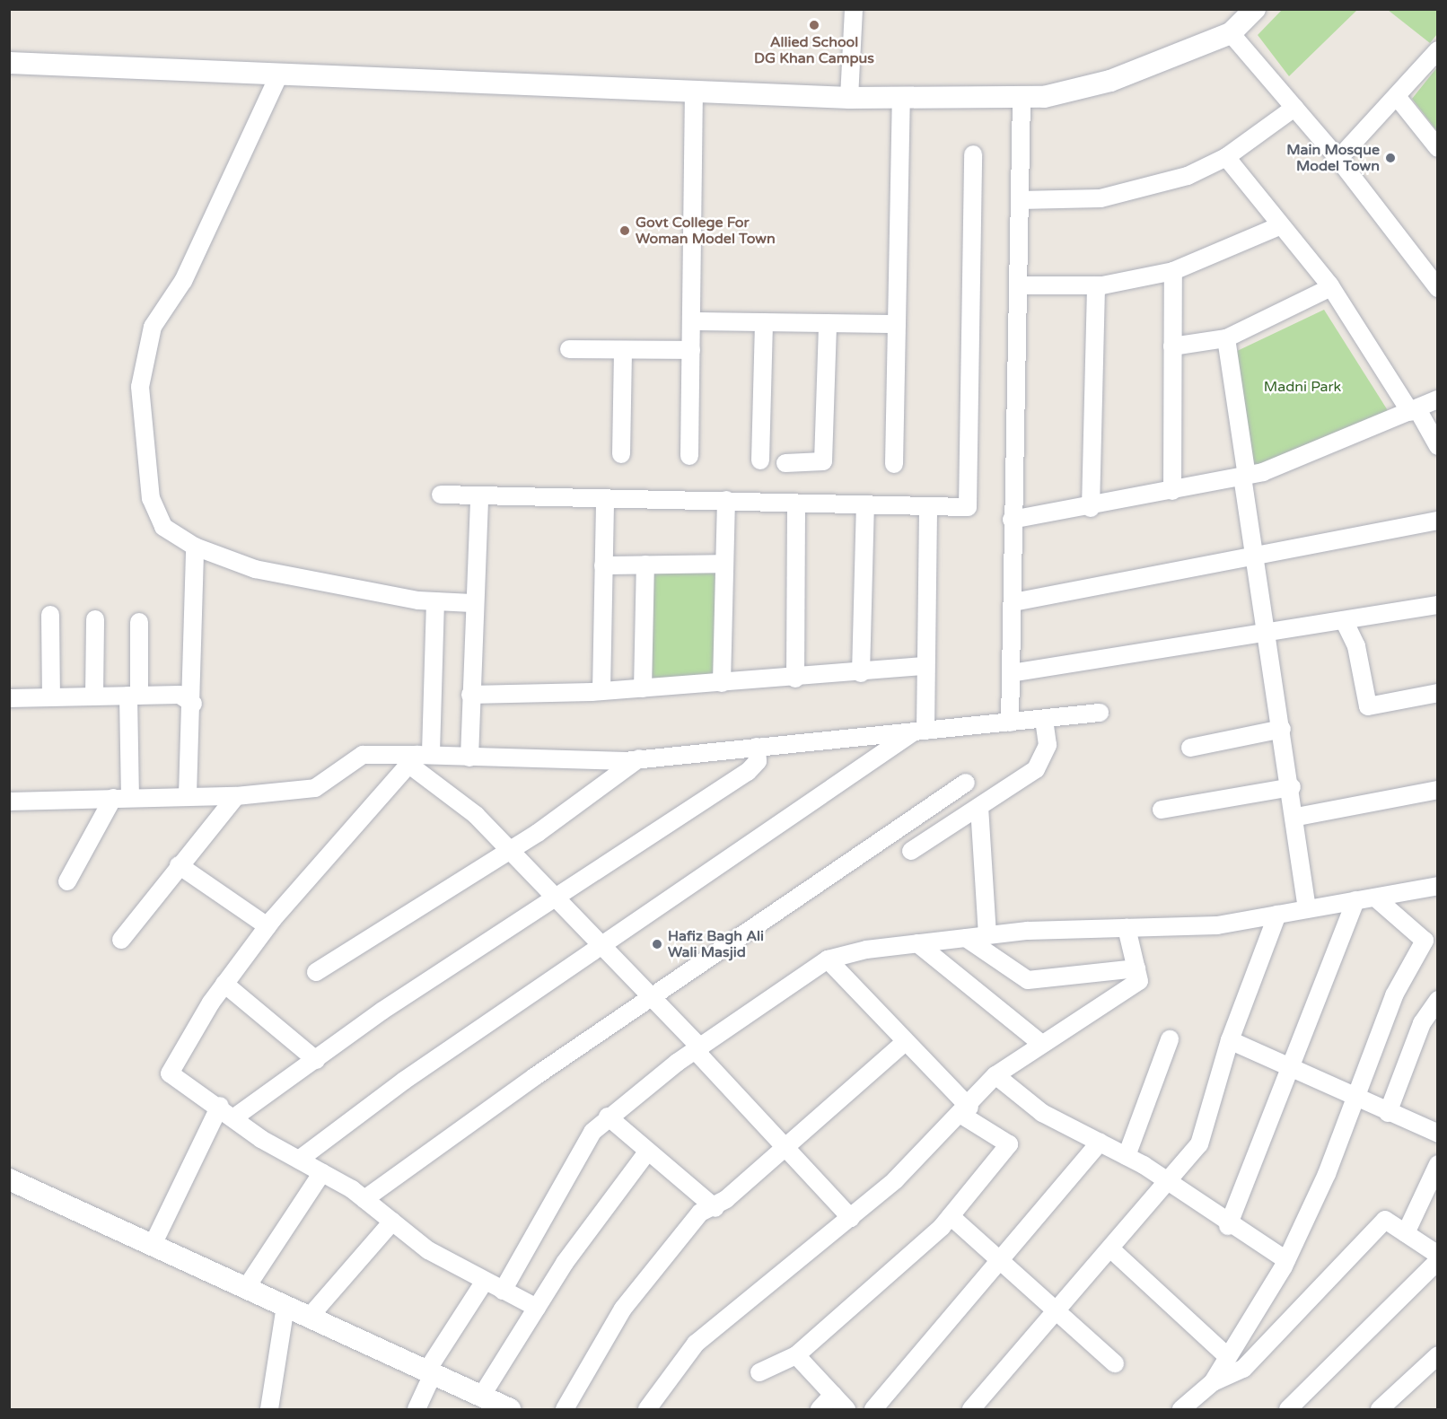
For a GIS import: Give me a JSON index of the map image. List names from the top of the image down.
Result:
{
  "parks": ["Madni Park"],
  "places": [
    "Allied School DG Khan Campus",
    "Main Mosque Model Town",
    "Govt College For Woman Model Town",
    "Hafiz Bagh Ali Wali Masjid"
  ]
}
